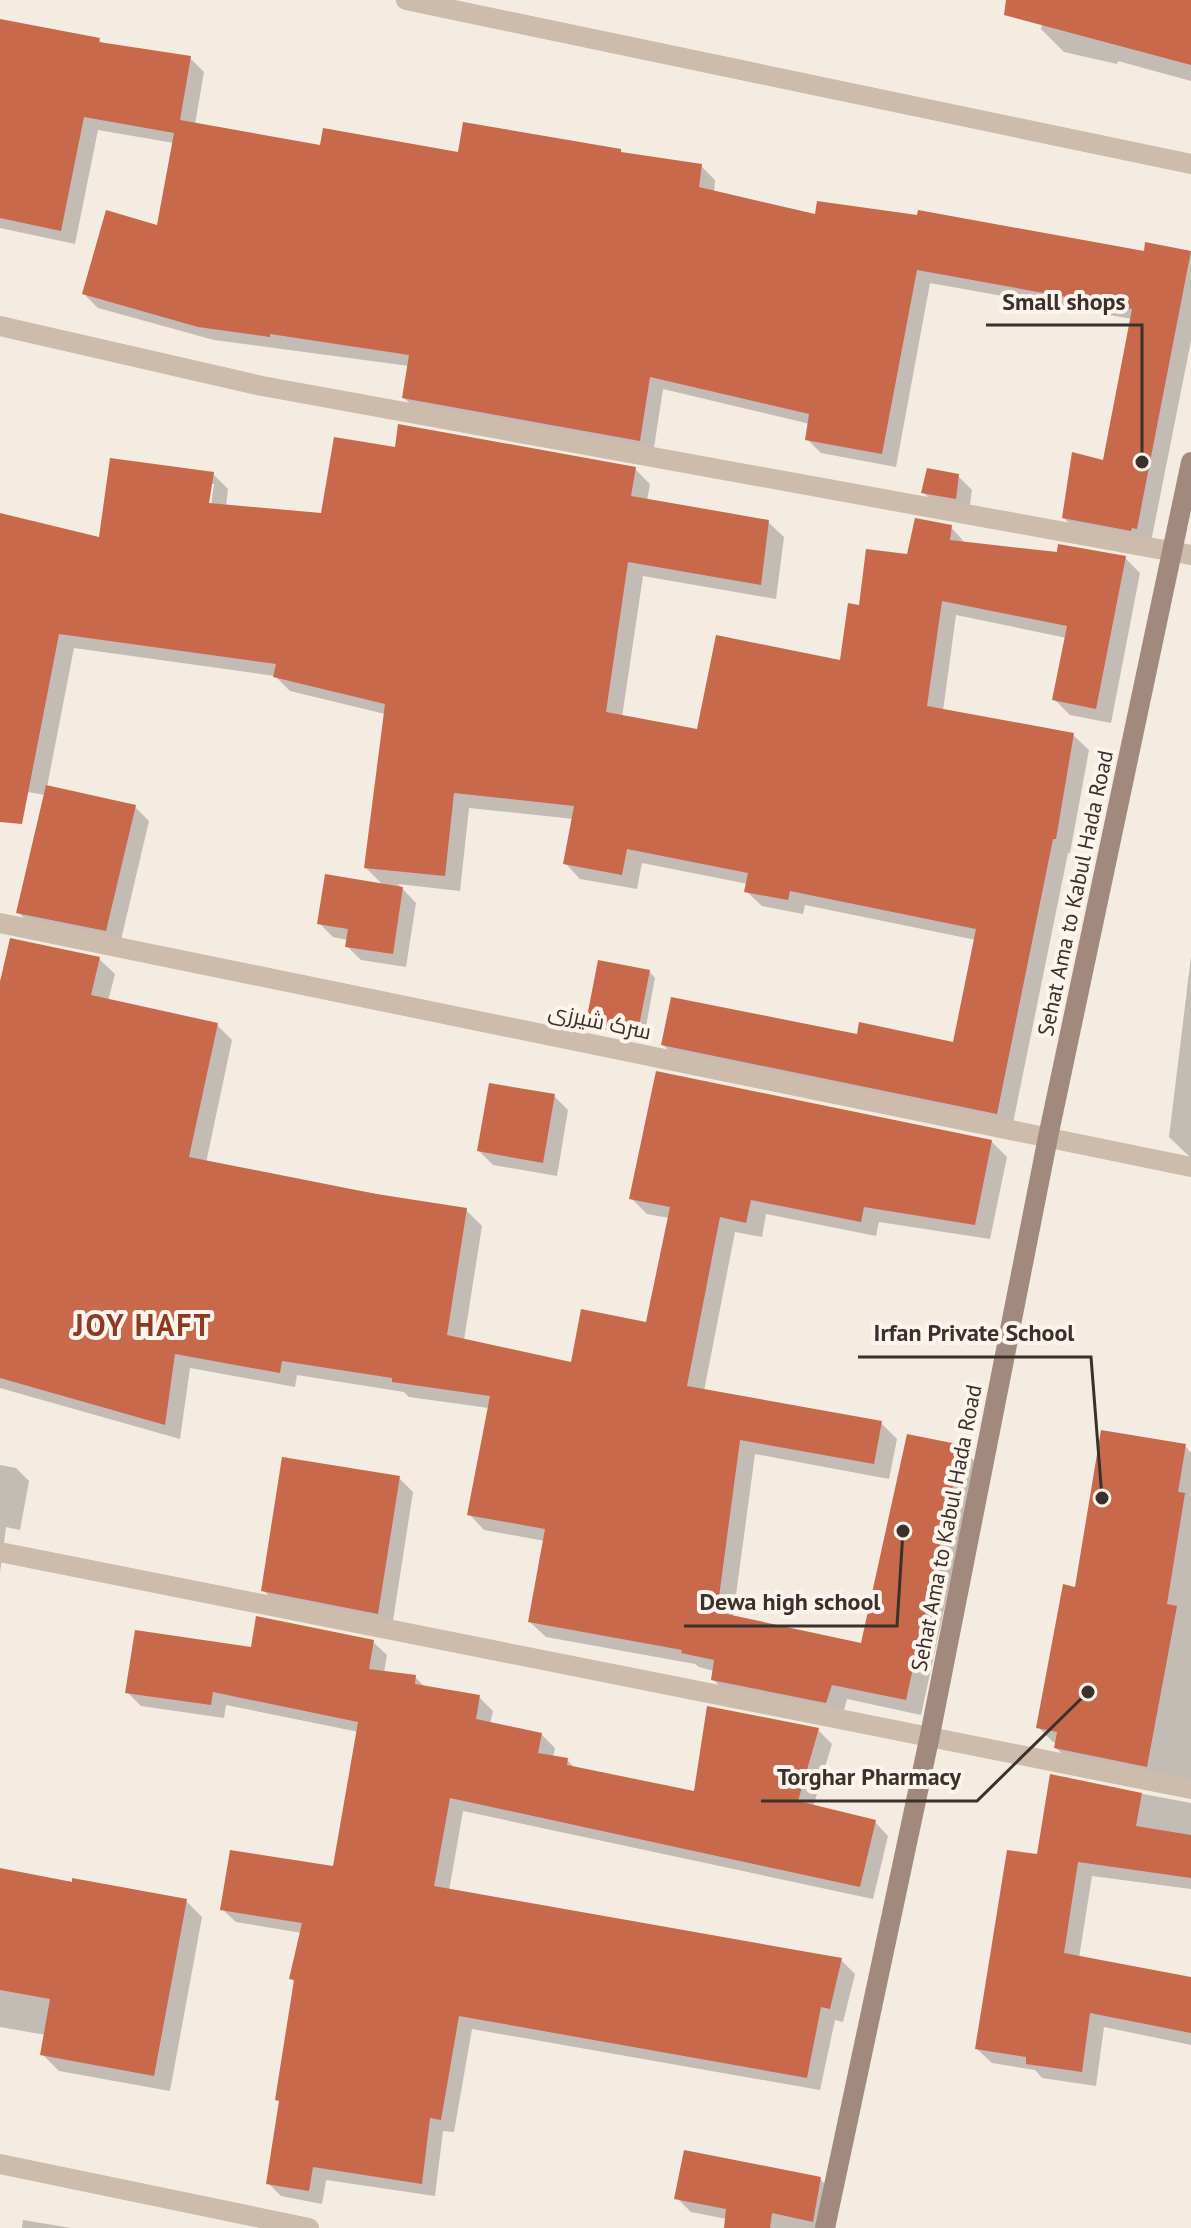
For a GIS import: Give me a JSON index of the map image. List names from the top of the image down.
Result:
{
  "streets": {
    "main road": ["Sehat Ama to Kabul Hada Road"],
    "street": ["سرک شیرزی"]
  },
  "crossings": [
    ["Sehat Ama to Kabul Hada Road", "سرک شیرزی"]
  ],
  "districts": ["JOY HAFT"],
  "places": [
    "Small shops",
    "Irfan Private School",
    "Dewa high school",
    "Torghar Pharmacy"
  ]
}
